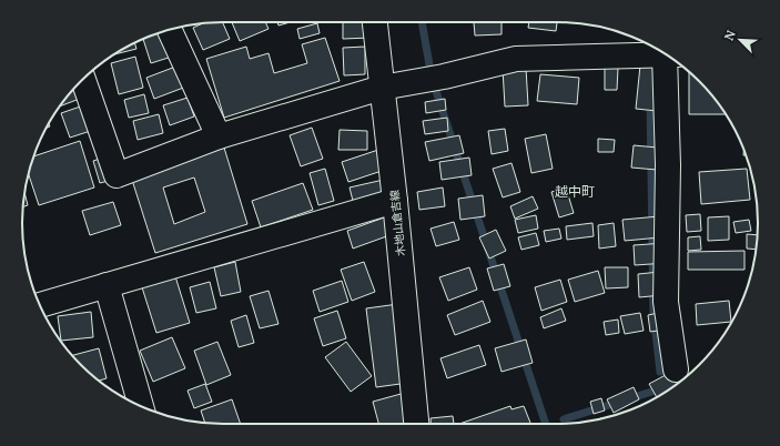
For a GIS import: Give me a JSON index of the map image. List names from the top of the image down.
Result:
{
  "streets": {
    "street": ["木地山倉吉線"]
  },
  "districts": ["越中町"],
  "north": "top left"
}
